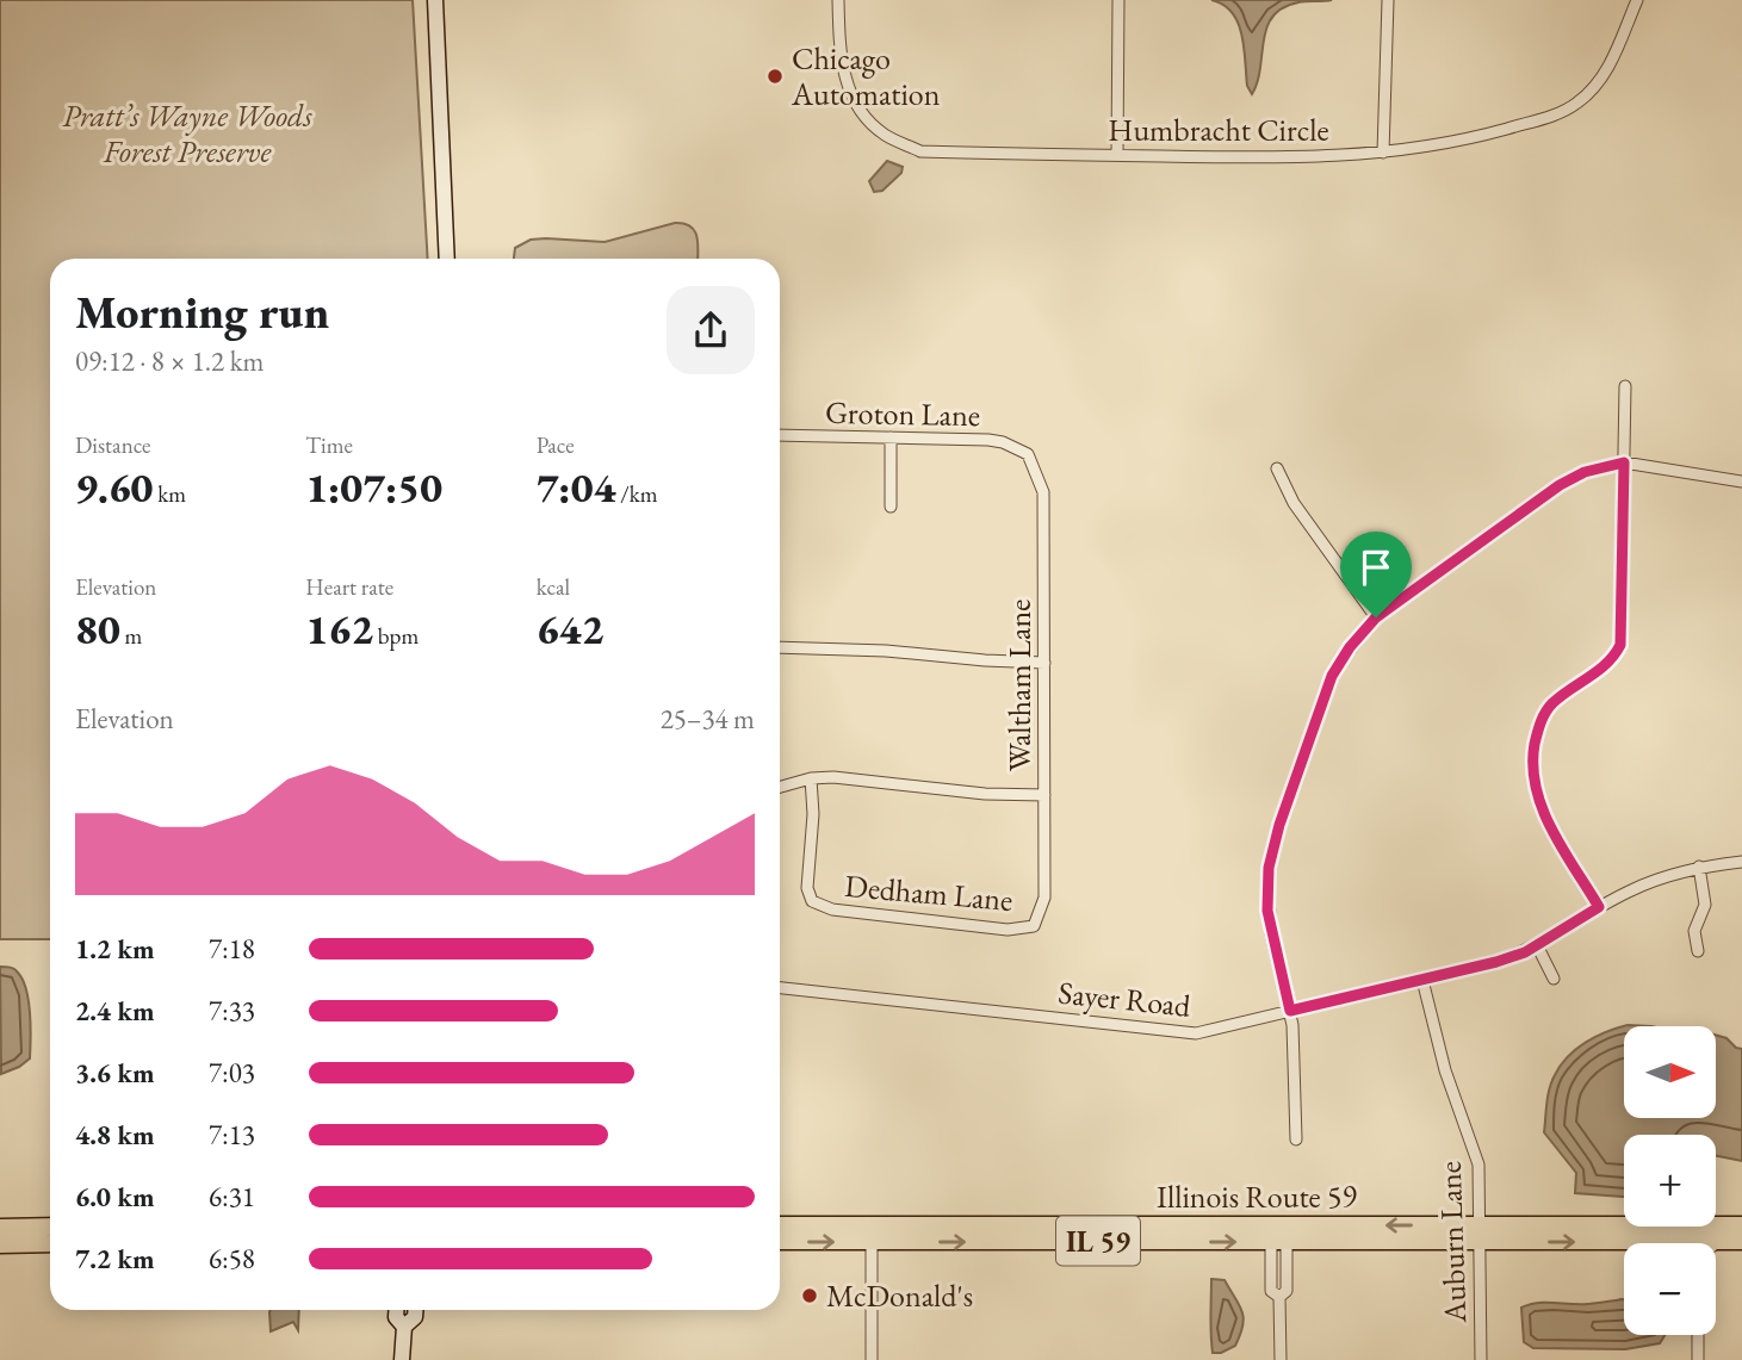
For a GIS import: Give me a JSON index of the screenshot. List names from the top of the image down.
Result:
{
  "streets": {
    "main road": ["Illinois Route 59", "IL 59"],
    "street": [
      "Humbracht Circle",
      "Groton Lane",
      "Waltham Lane",
      "Dedham Lane",
      "Sayer Road",
      "Auburn Lane"
    ]
  },
  "crossings": [
    ["Groton Lane", "Waltham Lane"],
    ["Waltham Lane", "Dedham Lane"],
    ["Sayer Road", "Auburn Lane"],
    ["Illinois Route 59", "Auburn Lane"]
  ],
  "parks": ["Pratt’s Wayne Woods Forest Preserve"],
  "places": ["Chicago Automation", "McDonald's"],
  "north": "right",
  "page": {
    "heading": ["Morning run", "09:12 · 8 × 1.2 km"],
    "stats": [
      ["Distance", "9.60 km"],
      ["Time", "1:07:50"],
      ["Pace", "7:04 /km"],
      ["Elevation", "80 m"],
      ["Heart rate", "162 bpm"],
      ["kcal", "642"]
    ],
    "chart": ["Elevation", "25–34 m"],
    "list": [
      {
        "name": "1.2 km",
        "note": "7:18"
      },
      {
        "name": "2.4 km",
        "note": "7:33"
      },
      {
        "name": "3.6 km",
        "note": "7:03"
      },
      {
        "name": "4.8 km",
        "note": "7:13"
      },
      {
        "name": "6.0 km",
        "note": "6:31"
      },
      {
        "name": "7.2 km",
        "note": "6:58"
      }
    ],
    "map_buttons": ["+", "−"]
  }
}
